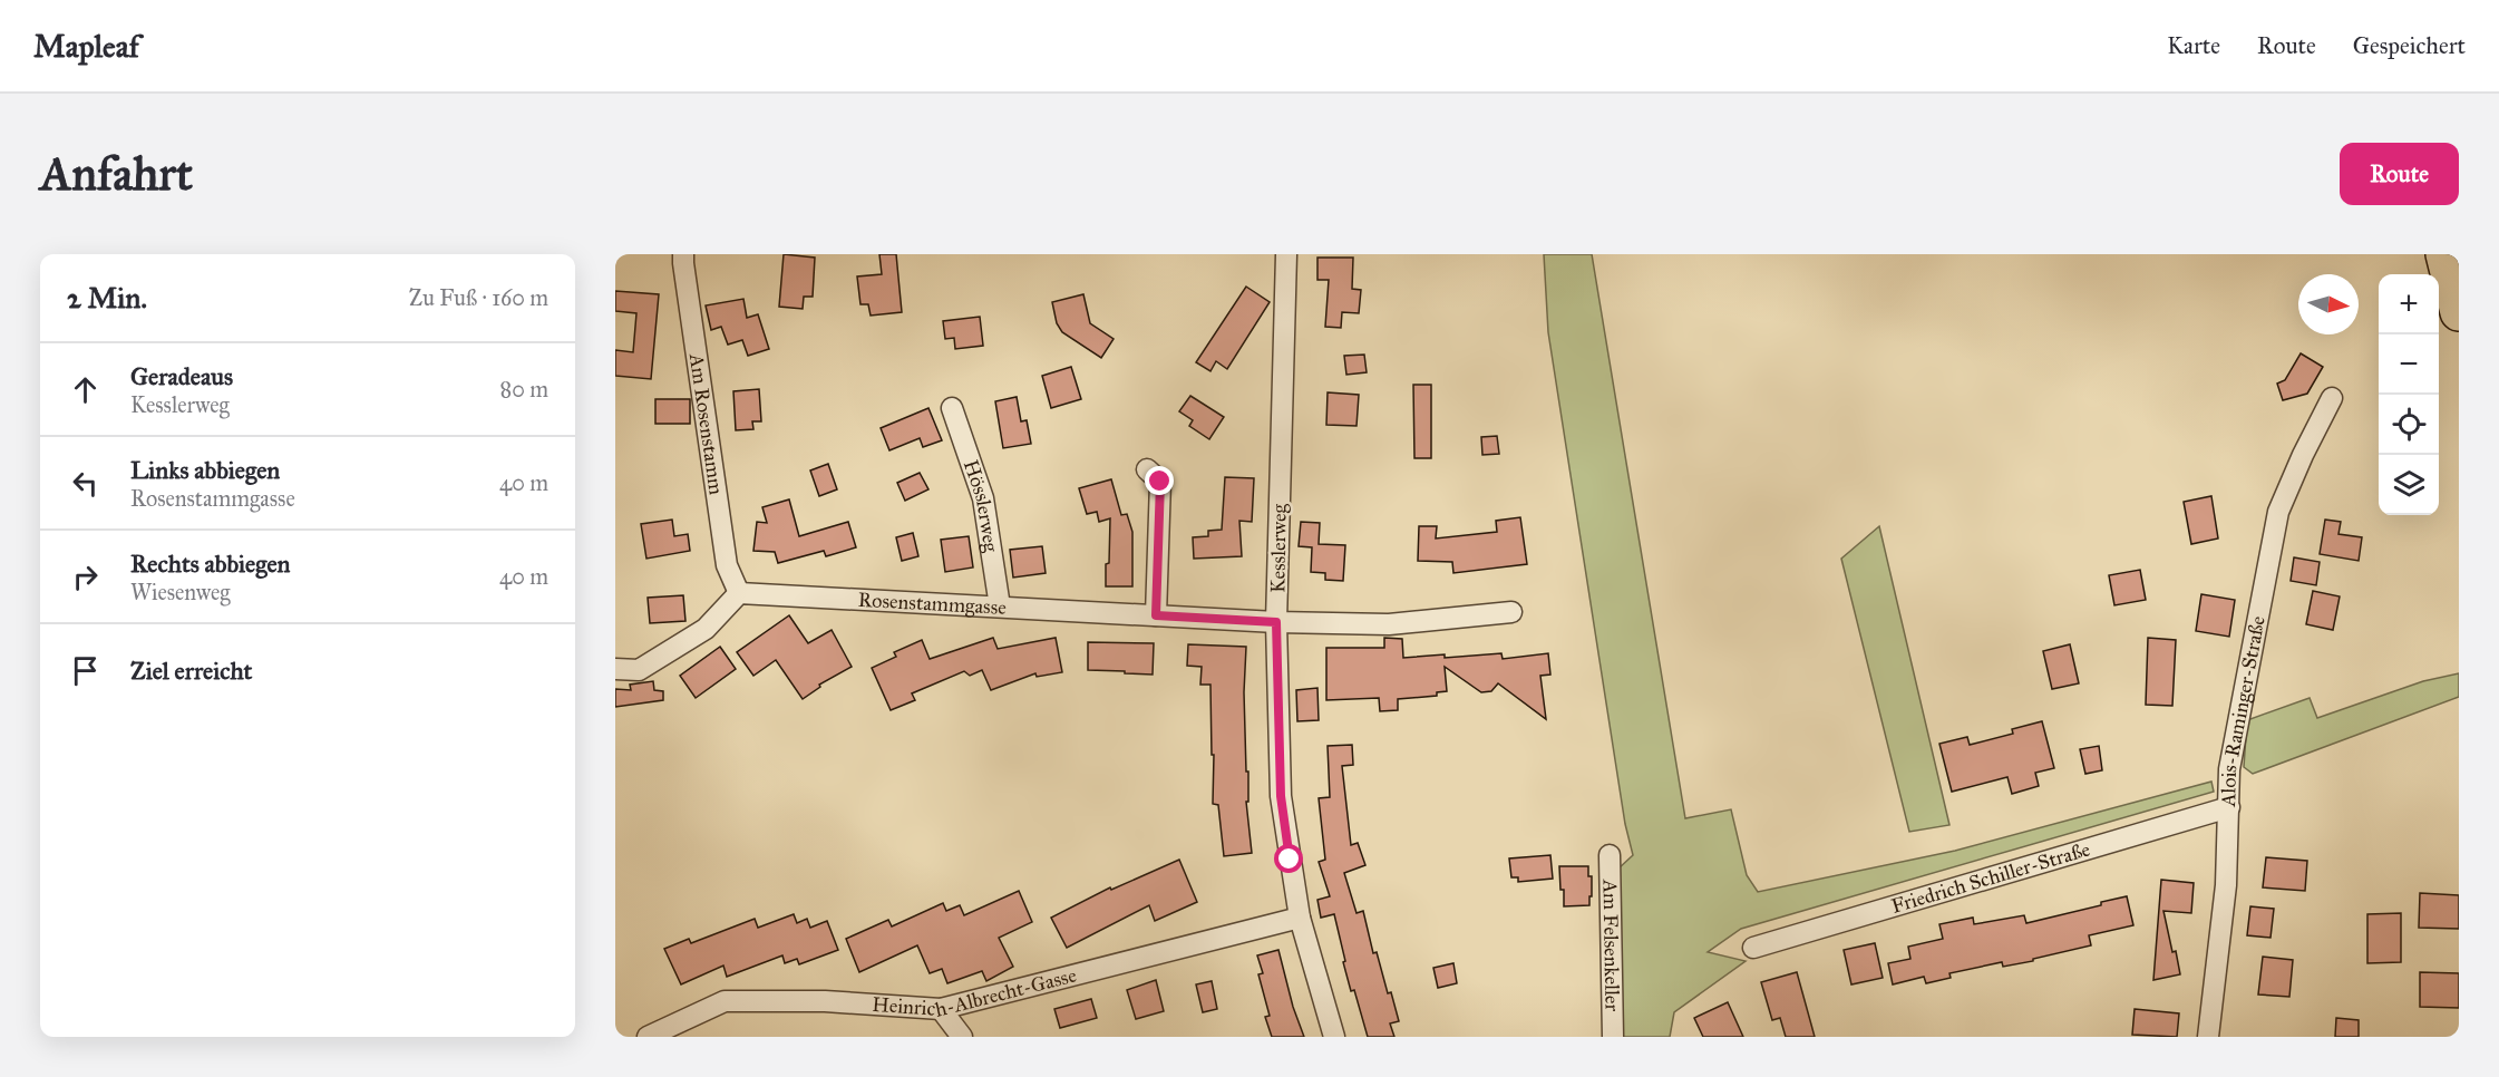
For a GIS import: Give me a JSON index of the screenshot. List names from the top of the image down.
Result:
{
  "streets": {
    "street": [
      "Am Rosenstamm",
      "Hösslerweg",
      "Kesslerweg",
      "Rosenstammgasse",
      "Alois-Raminger-Straße",
      "Friedrich Schiller-Straße",
      "Am Felsenkeller",
      "Heinrich-Albrecht-Gasse"
    ]
  },
  "crossings": [
    ["Am Rosenstamm", "Rosenstammgasse"],
    ["Hösslerweg", "Rosenstammgasse"],
    ["Kesslerweg", "Rosenstammgasse"],
    ["Kesslerweg", "Heinrich-Albrecht-Gasse"],
    ["Alois-Raminger-Straße", "Friedrich Schiller-Straße"]
  ],
  "north": "right",
  "page": {
    "header": "Mapleaf",
    "nav": ["Karte", "Route", "Gespeichert"],
    "buttons": "Route",
    "title": "Anfahrt",
    "heading": ["2 Min.", "Zu Fuß · 160 m"],
    "map_buttons": ["+", "−"],
    "list": [
      ["Geradeaus", "Kesslerweg", "80 m"],
      ["Links abbiegen", "Rosenstammgasse", "40 m"],
      ["Rechts abbiegen", "Wiesenweg", "40 m"],
      "Ziel erreicht"
    ]
  }
}
